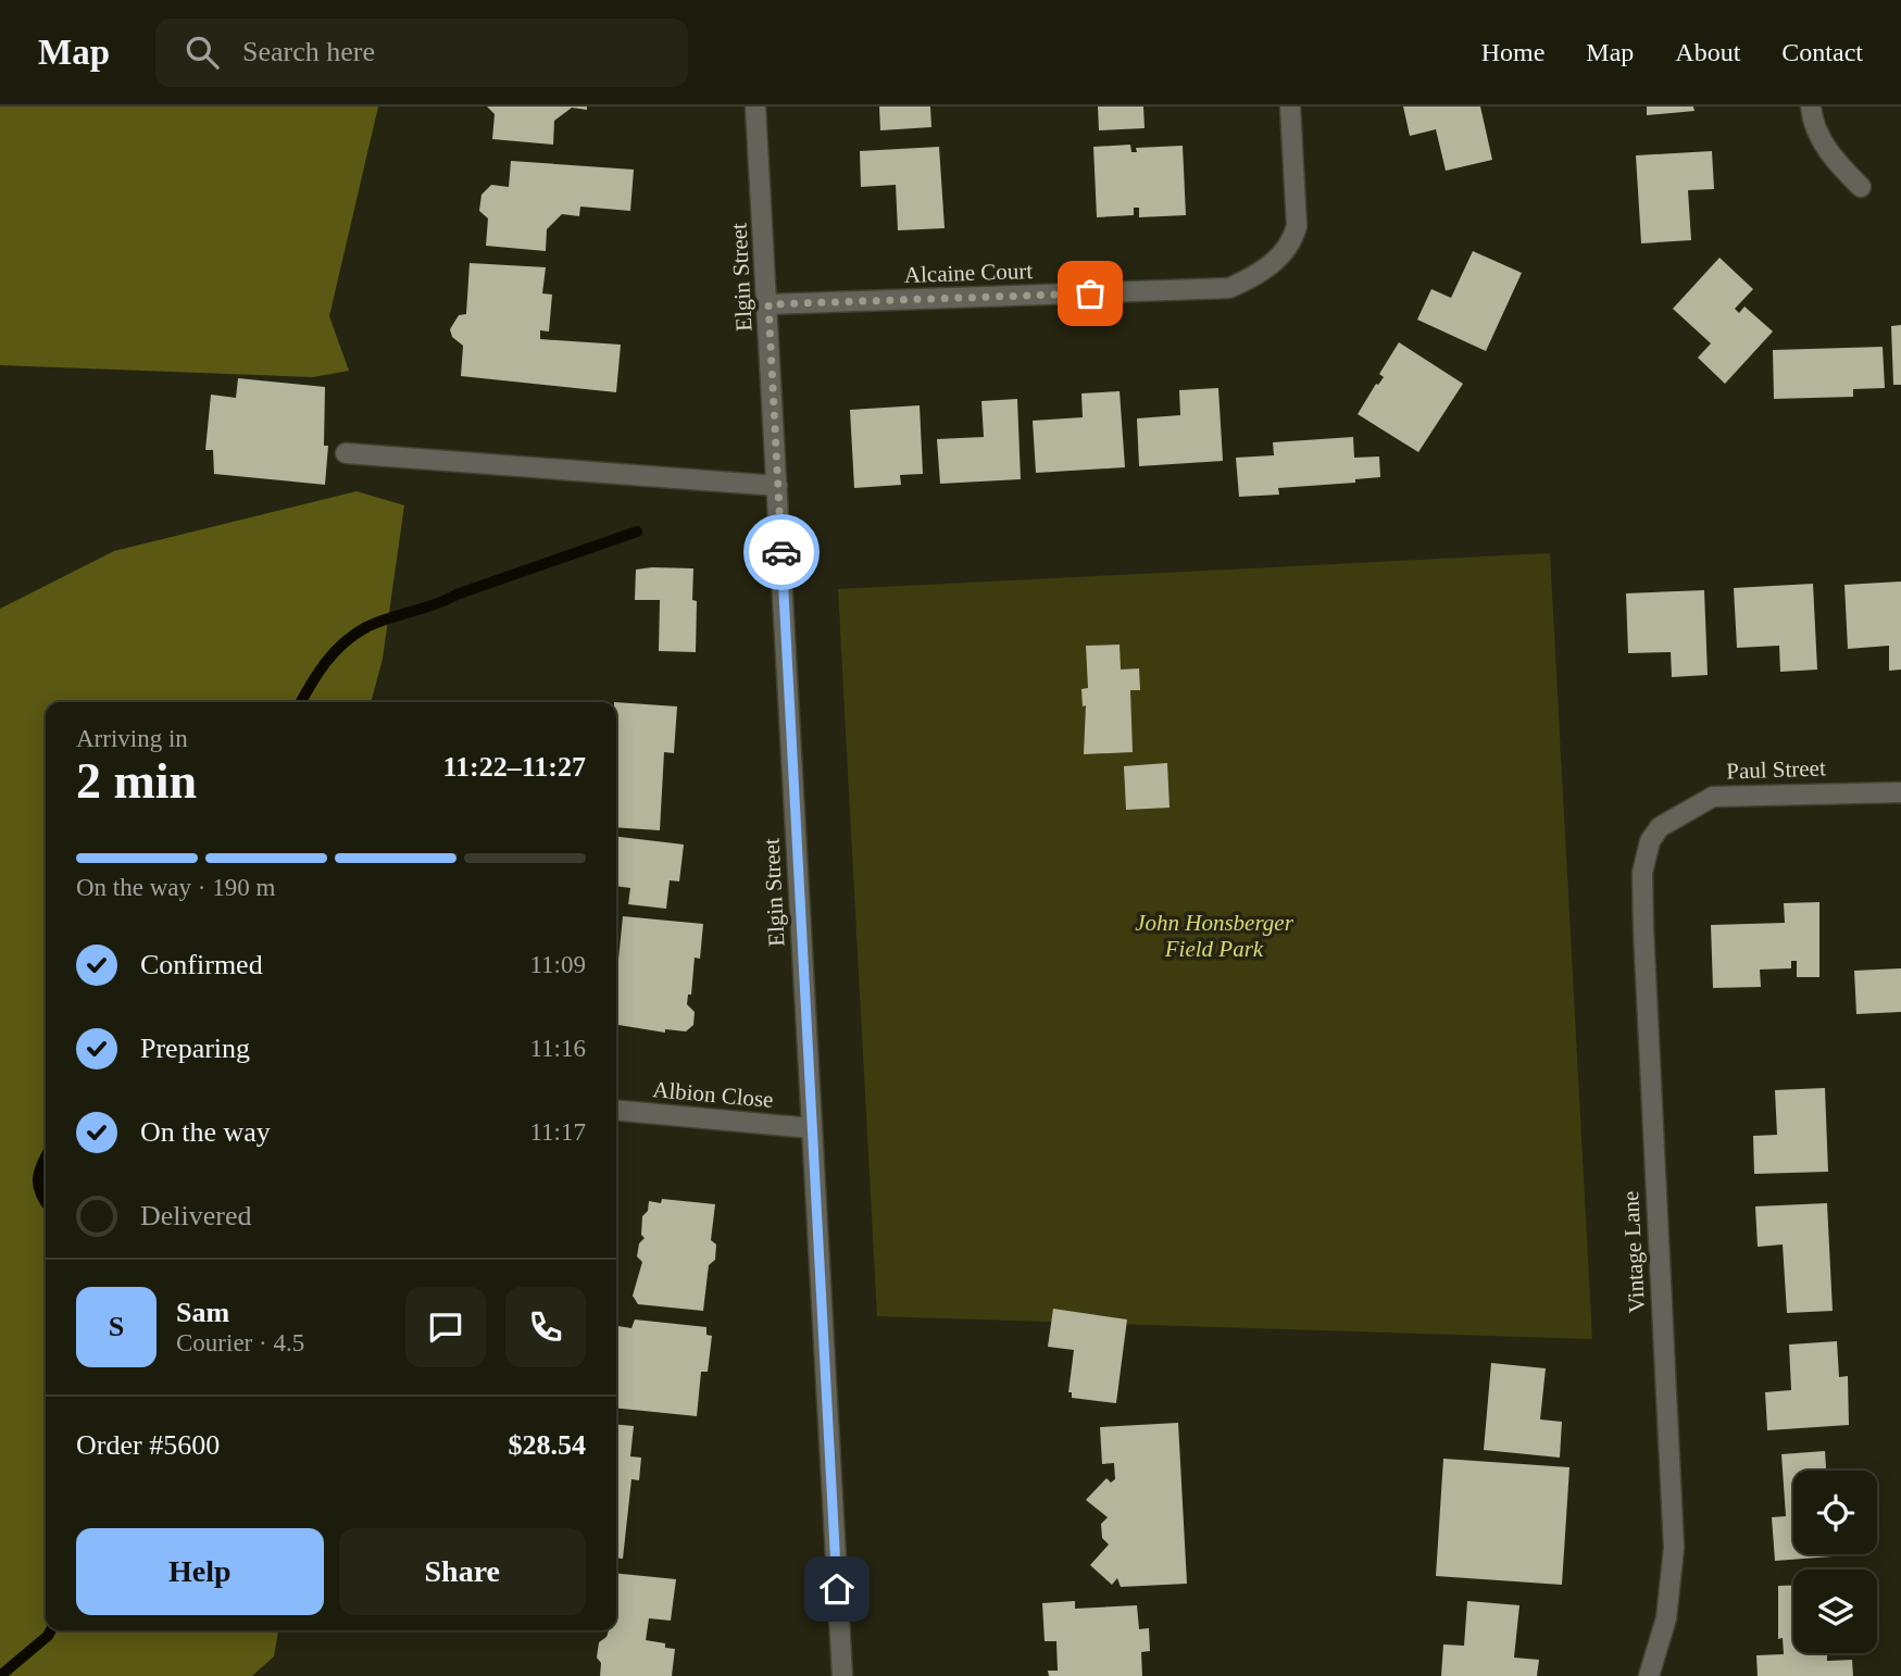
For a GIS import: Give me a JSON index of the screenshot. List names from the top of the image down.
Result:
{
  "streets": {
    "street": [
      "Alcaine Court",
      "Elgin Street",
      "Paul Street",
      "Albion Close",
      "Vintage Lane"
    ]
  },
  "crossings": [
    ["Alcaine Court", "Elgin Street"],
    ["Elgin Street", "Albion Close"],
    ["Paul Street", "Vintage Lane"]
  ],
  "parks": ["John Honsberger Field Park"],
  "page": {
    "header": "Map",
    "search": "Search here",
    "nav": [
      "Home",
      "Map",
      "About",
      "Contact"
    ],
    "heading": ["2 min", "Arriving in", "11:22–11:27"],
    "panel": [
      "Sam",
      "Courier · 4.5",
      "Order #5600",
      "$28.54"
    ],
    "bar": "On the way · 190 m",
    "list": [
      ["Confirmed", "11:09"],
      ["Preparing", "11:16"],
      ["On the way", "11:17"],
      "Delivered"
    ],
    "round": "S",
    "buttons": ["Help", "Share"]
  }
}
